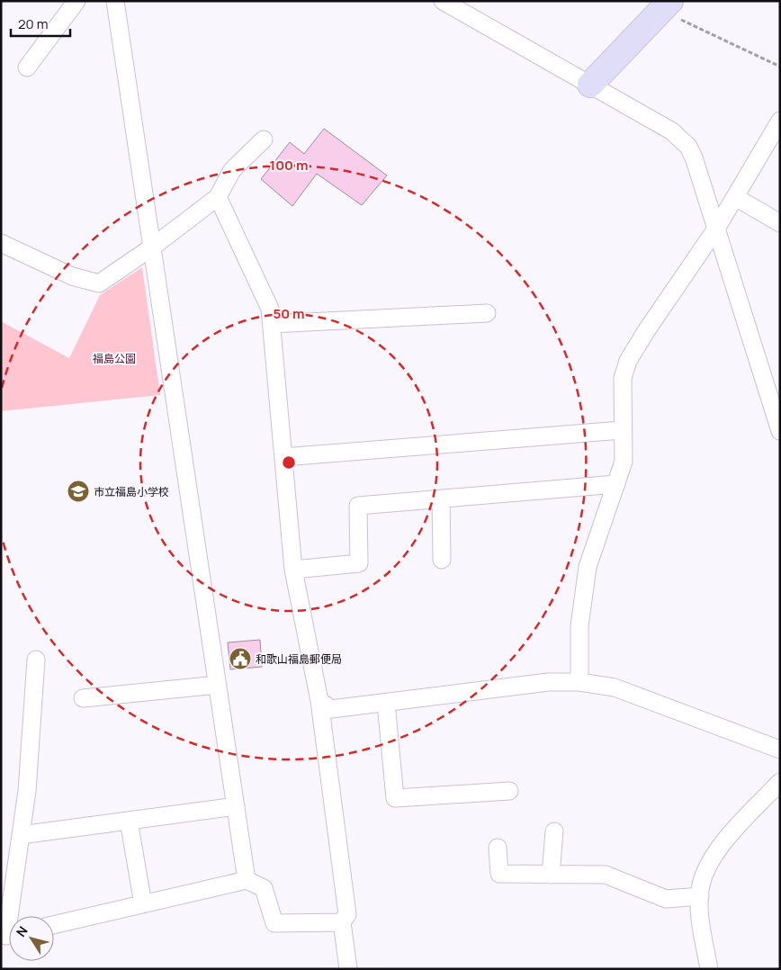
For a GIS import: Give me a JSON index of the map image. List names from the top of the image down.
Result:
{
  "parks": ["福島公園"],
  "places": {
    "school or university": ["市立福島小学校"],
    "public building": ["和歌山福島郵便局"]
  },
  "scale_bar": "20 m",
  "north": "top left",
  "rings": ["100 m", "50 m"]
}
